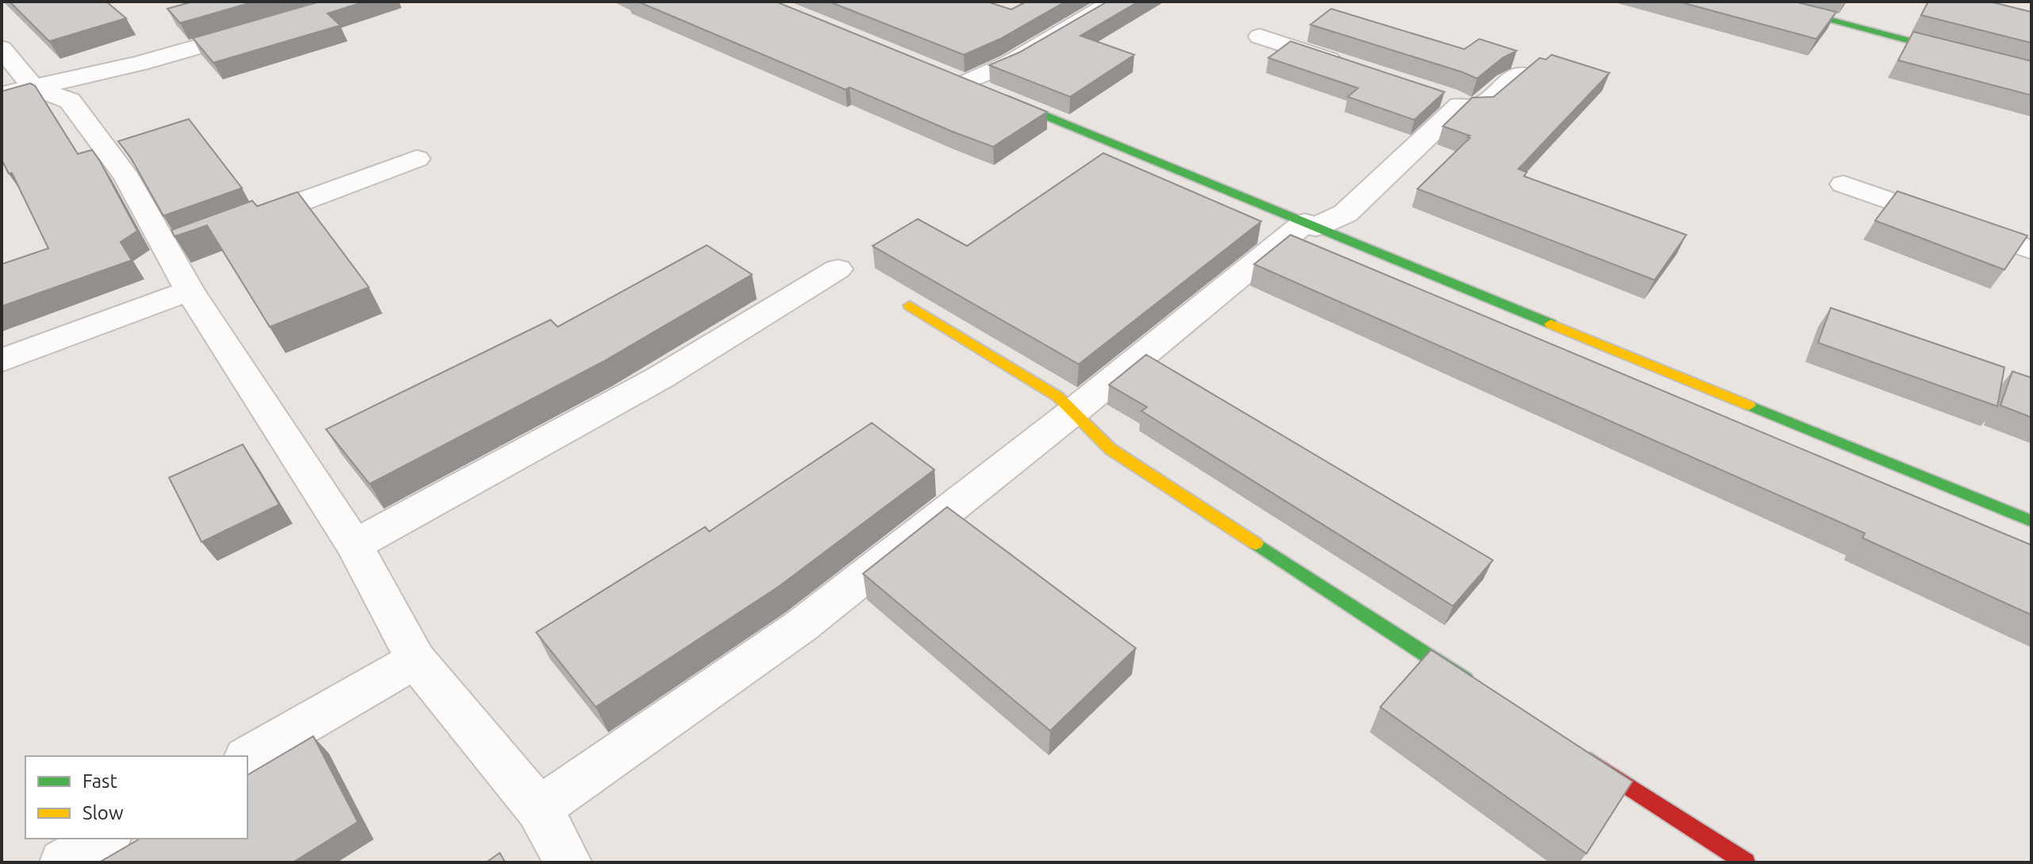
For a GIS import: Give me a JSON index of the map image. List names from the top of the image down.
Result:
{
  "legend": ["Fast", "Slow"]
}
